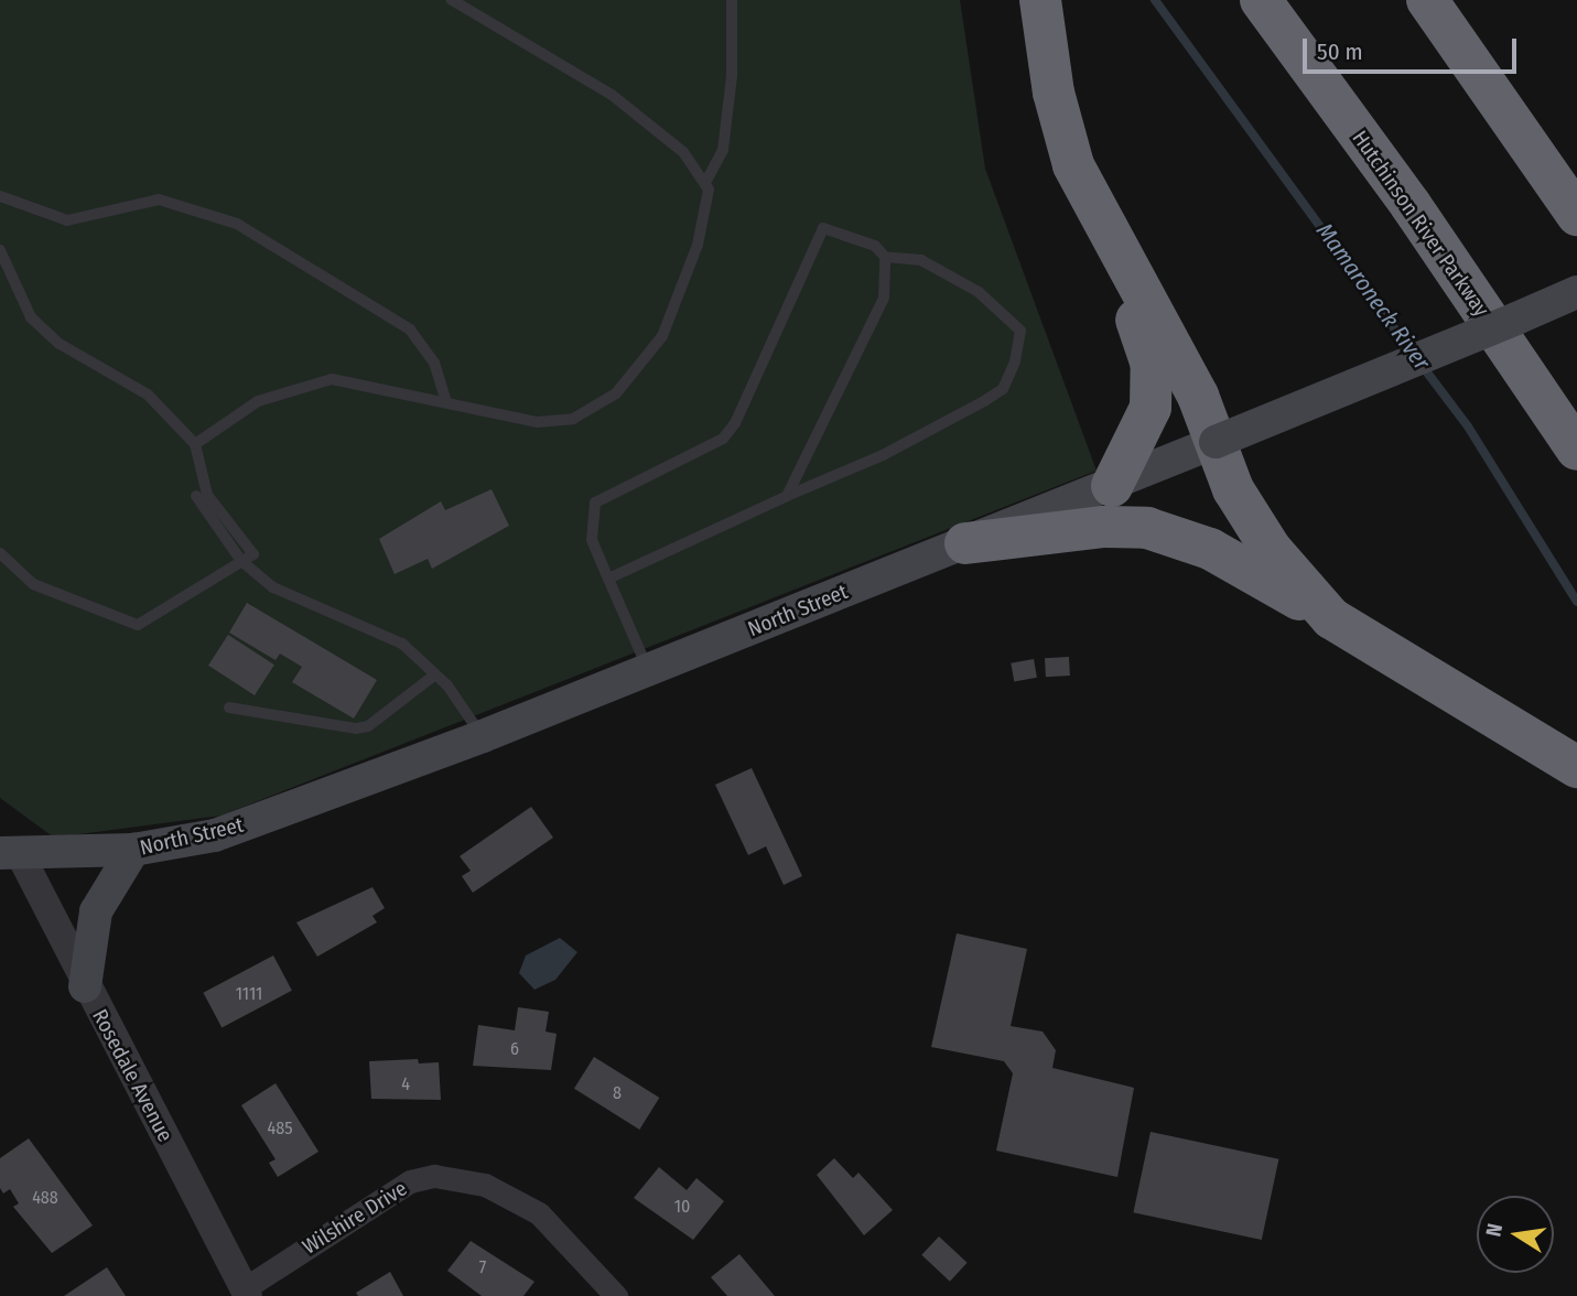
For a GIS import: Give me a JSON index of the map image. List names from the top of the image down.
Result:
{
  "streets": {
    "highway": ["Hutchinson River Parkway"],
    "main road": ["North Street"],
    "street": ["Rosedale Avenue", "Wilshire Drive"]
  },
  "crossings": [
    ["North Street", "Rosedale Avenue"],
    ["Rosedale Avenue", "Wilshire Drive"]
  ],
  "water": ["Mamaroneck River"],
  "house_numbers": [
    "1111",
    "6",
    "4",
    "8",
    "485",
    "488",
    "10",
    "7"
  ],
  "scale_bar": "50 m",
  "north": "left"
}
